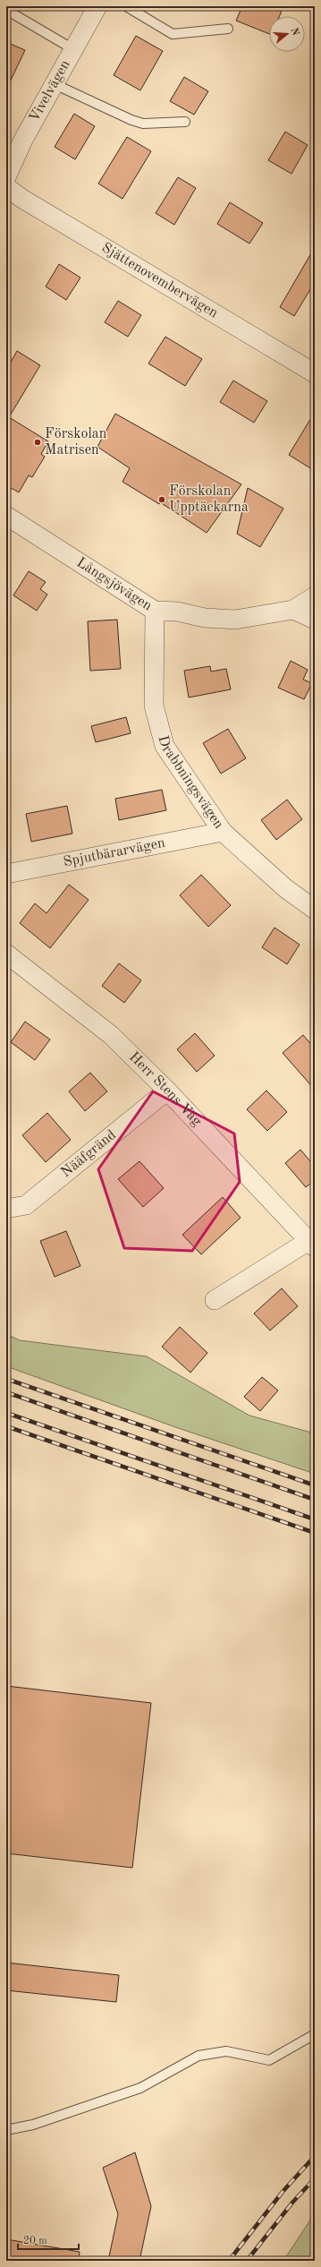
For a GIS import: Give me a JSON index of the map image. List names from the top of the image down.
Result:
{
  "streets": {
    "street": [
      "Vivelvägen",
      "Sjättenovembervägen",
      "Långsjövägen",
      "Drabbningsvägen",
      "Spjutbärarvägen",
      "Herr Stens Väg",
      "Nääfgränd"
    ]
  },
  "crossings": [
    ["Långsjövägen", "Drabbningsvägen"],
    ["Drabbningsvägen", "Spjutbärarvägen"],
    ["Herr Stens Väg", "Nääfgränd"]
  ],
  "places": ["Förskolan Matrisen", "Förskolan Upptäckarna"],
  "scale_bar": "20 m",
  "north": "right"
}
